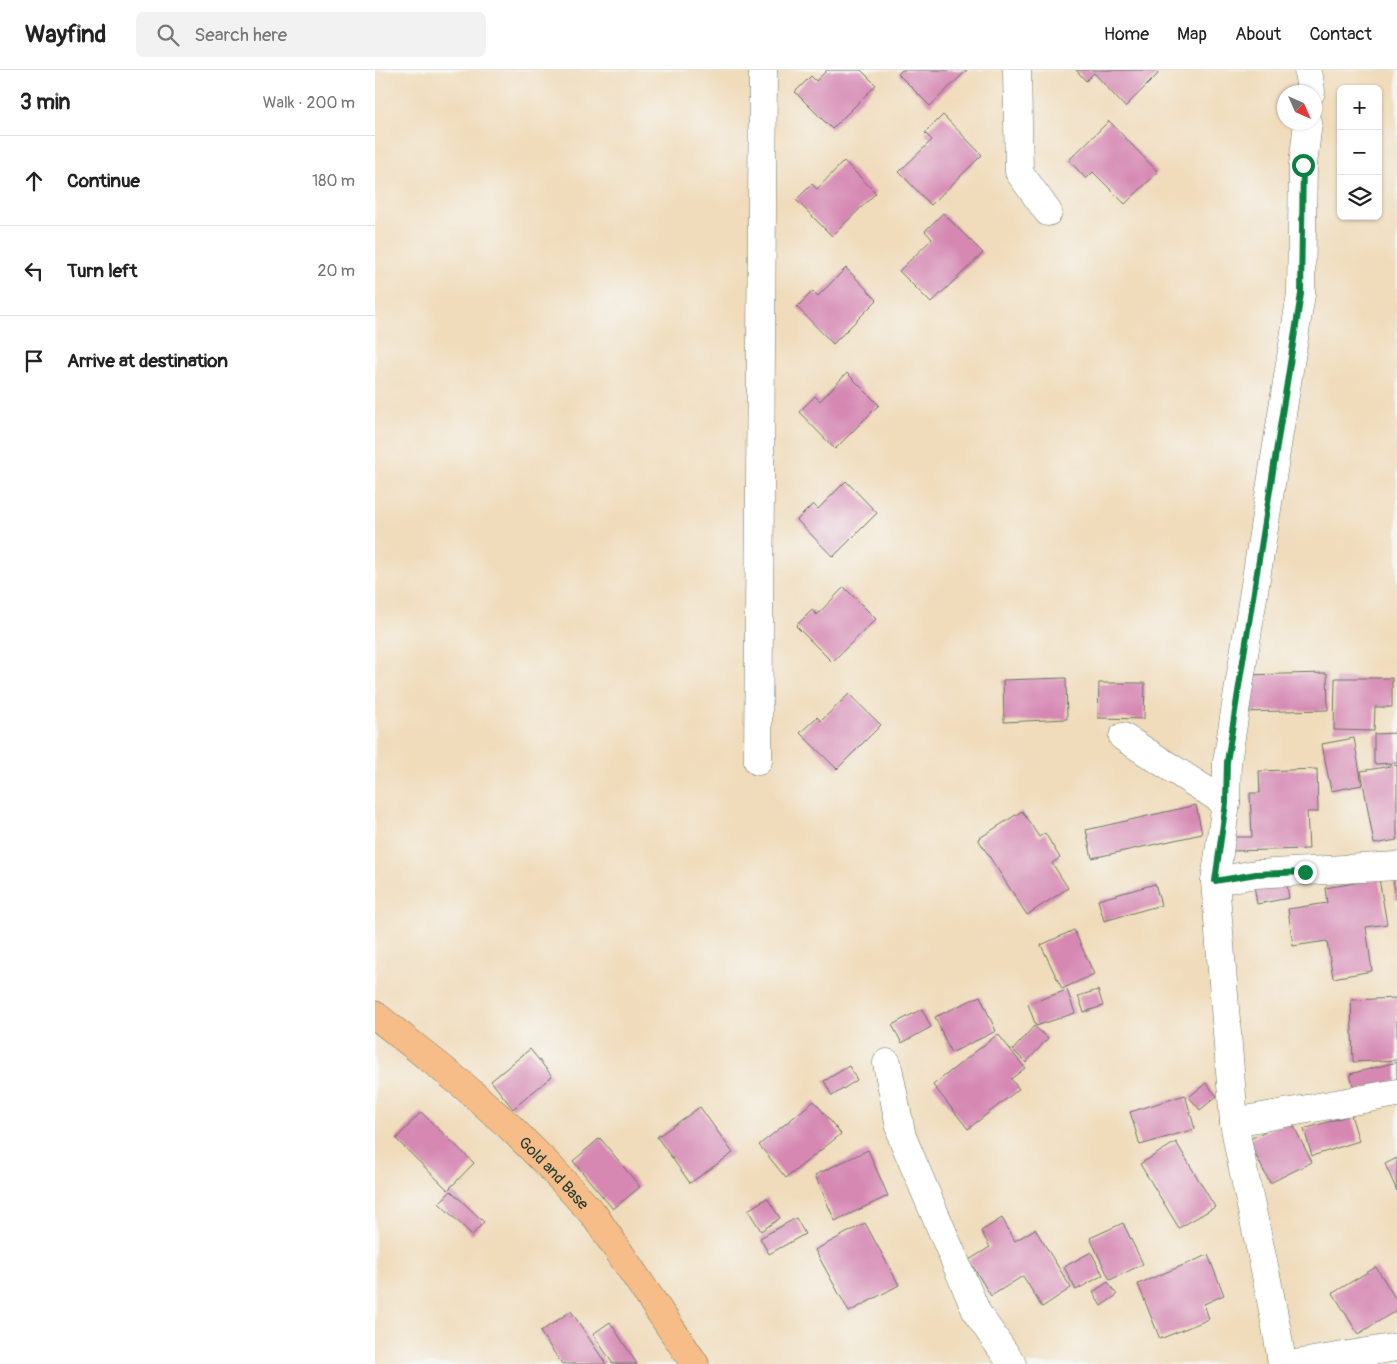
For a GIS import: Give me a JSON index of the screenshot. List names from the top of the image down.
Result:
{
  "streets": {
    "main road": ["Gold and Base"]
  },
  "north": "bottom right",
  "page": {
    "header": "Wayfind",
    "search": "Search here",
    "nav": [
      "Home",
      "Map",
      "About",
      "Contact"
    ],
    "heading": ["3 min", "Walk · 200 m"],
    "map_buttons": ["+", "−"],
    "list": [
      ["Continue", "180 m"],
      ["Turn left", "20 m"],
      "Arrive at destination"
    ]
  }
}
